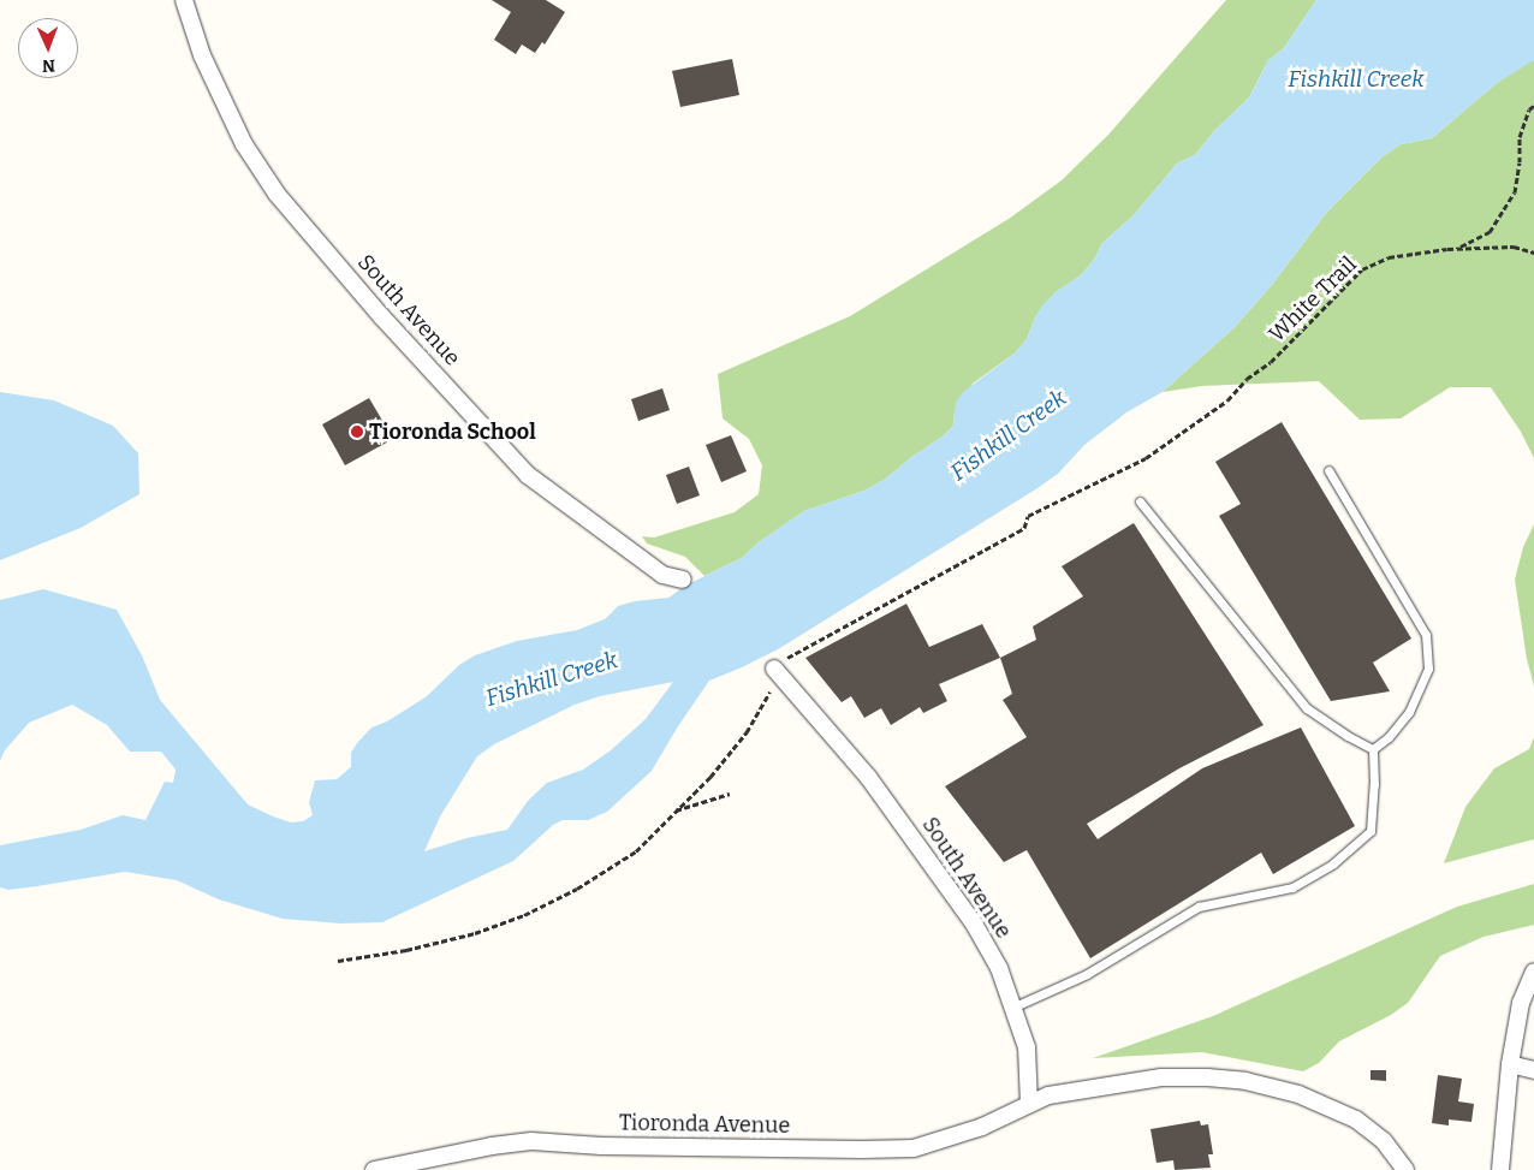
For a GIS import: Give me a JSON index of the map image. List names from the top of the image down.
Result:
{
  "streets": {
    "street": ["South Avenue", "Tioronda Avenue"],
    "path": ["White Trail"]
  },
  "crossings": [
    ["White Trail", "South Avenue"],
    ["South Avenue", "Tioronda Avenue"]
  ],
  "water": ["Fishkill Creek"],
  "places": ["Tioronda School"],
  "north": "bottom"
}
